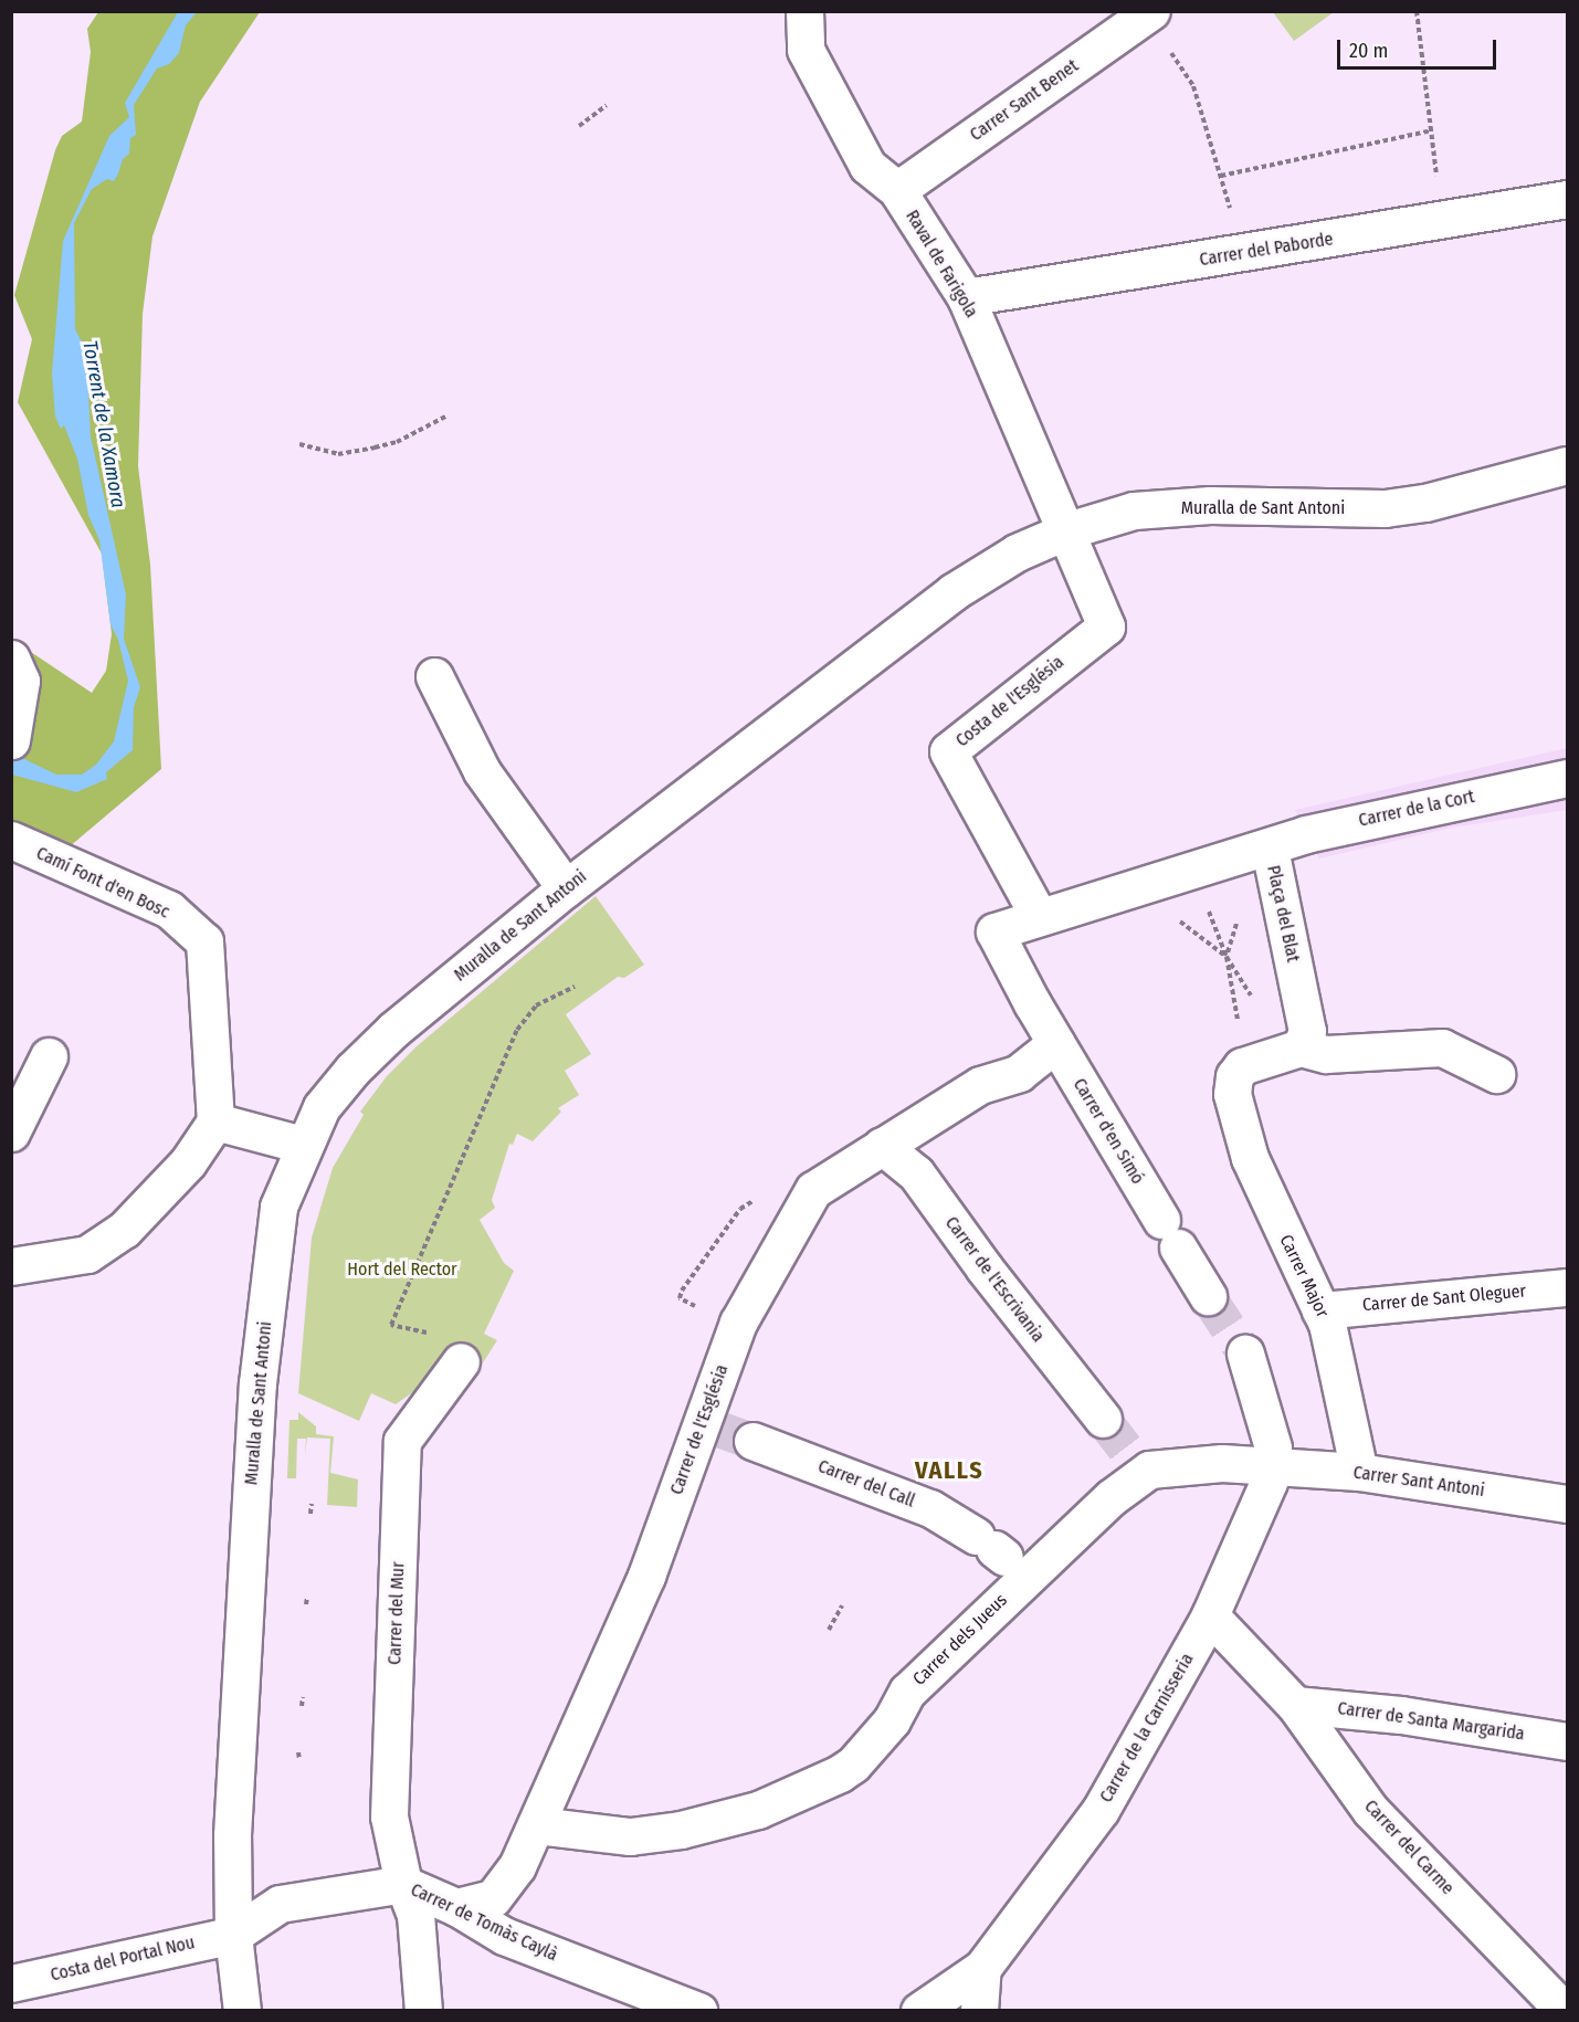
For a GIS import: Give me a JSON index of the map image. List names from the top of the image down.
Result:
{
  "streets": {
    "street": [
      "Carrer Sant Benet",
      "Carrer del Paborde",
      "Raval de Farigola",
      "Muralla de Sant Antoni",
      "Costa de l'Església",
      "Carrer de la Cort",
      "Camí Font d'en Bosc",
      "Plaça del Blat",
      "Carrer d'en Simó",
      "Carrer Major",
      "Carrer de l'Escrivania",
      "Carrer de Sant Oleguer",
      "Carrer de l'Església",
      "Carrer Sant Antoni",
      "Carrer del Call",
      "Carrer del Mur",
      "Carrer dels Jueus",
      "Carrer de Santa Margarida",
      "Carrer de la Carnisseria",
      "Carrer del Carme",
      "Carrer de Tomàs Caylà",
      "Costa del Portal Nou"
    ]
  },
  "crossings": [
    ["Carrer Sant Benet", "Raval de Farigola"],
    ["Carrer del Paborde", "Raval de Farigola"],
    ["Raval de Farigola", "Muralla de Sant Antoni"],
    ["Raval de Farigola", "Costa de l'Església"],
    ["Muralla de Sant Antoni", "Costa de l'Església"],
    ["Muralla de Sant Antoni", "Carrer de Tomàs Caylà"],
    ["Muralla de Sant Antoni", "Costa del Portal Nou"],
    ["Costa de l'Església", "Plaça del Blat"],
    ["Carrer de la Cort", "Plaça del Blat"],
    ["Plaça del Blat", "Carrer Major"],
    ["Carrer d'en Simó", "Carrer de l'Església"],
    ["Carrer Major", "Carrer de Sant Oleguer"],
    ["Carrer Major", "Carrer Sant Antoni"],
    ["Carrer de l'Escrivania", "Carrer de l'Església"],
    ["Carrer de l'Església", "Carrer dels Jueus"],
    ["Carrer de l'Església", "Carrer de Tomàs Caylà"],
    ["Carrer Sant Antoni", "Carrer dels Jueus"],
    ["Carrer Sant Antoni", "Carrer de la Carnisseria"],
    ["Carrer del Call", "Carrer dels Jueus"],
    ["Carrer del Mur", "Carrer de Tomàs Caylà"],
    ["Carrer dels Jueus", "Carrer de la Carnisseria"],
    ["Carrer de Santa Margarida", "Carrer del Carme"],
    ["Carrer de la Carnisseria", "Carrer del Carme"],
    ["Carrer de Tomàs Caylà", "Costa del Portal Nou"]
  ],
  "districts": ["VALLS"],
  "water": ["Torrent de la Xamora"],
  "parks": ["Hort del Rector"],
  "scale_bar": "20 m"
}
